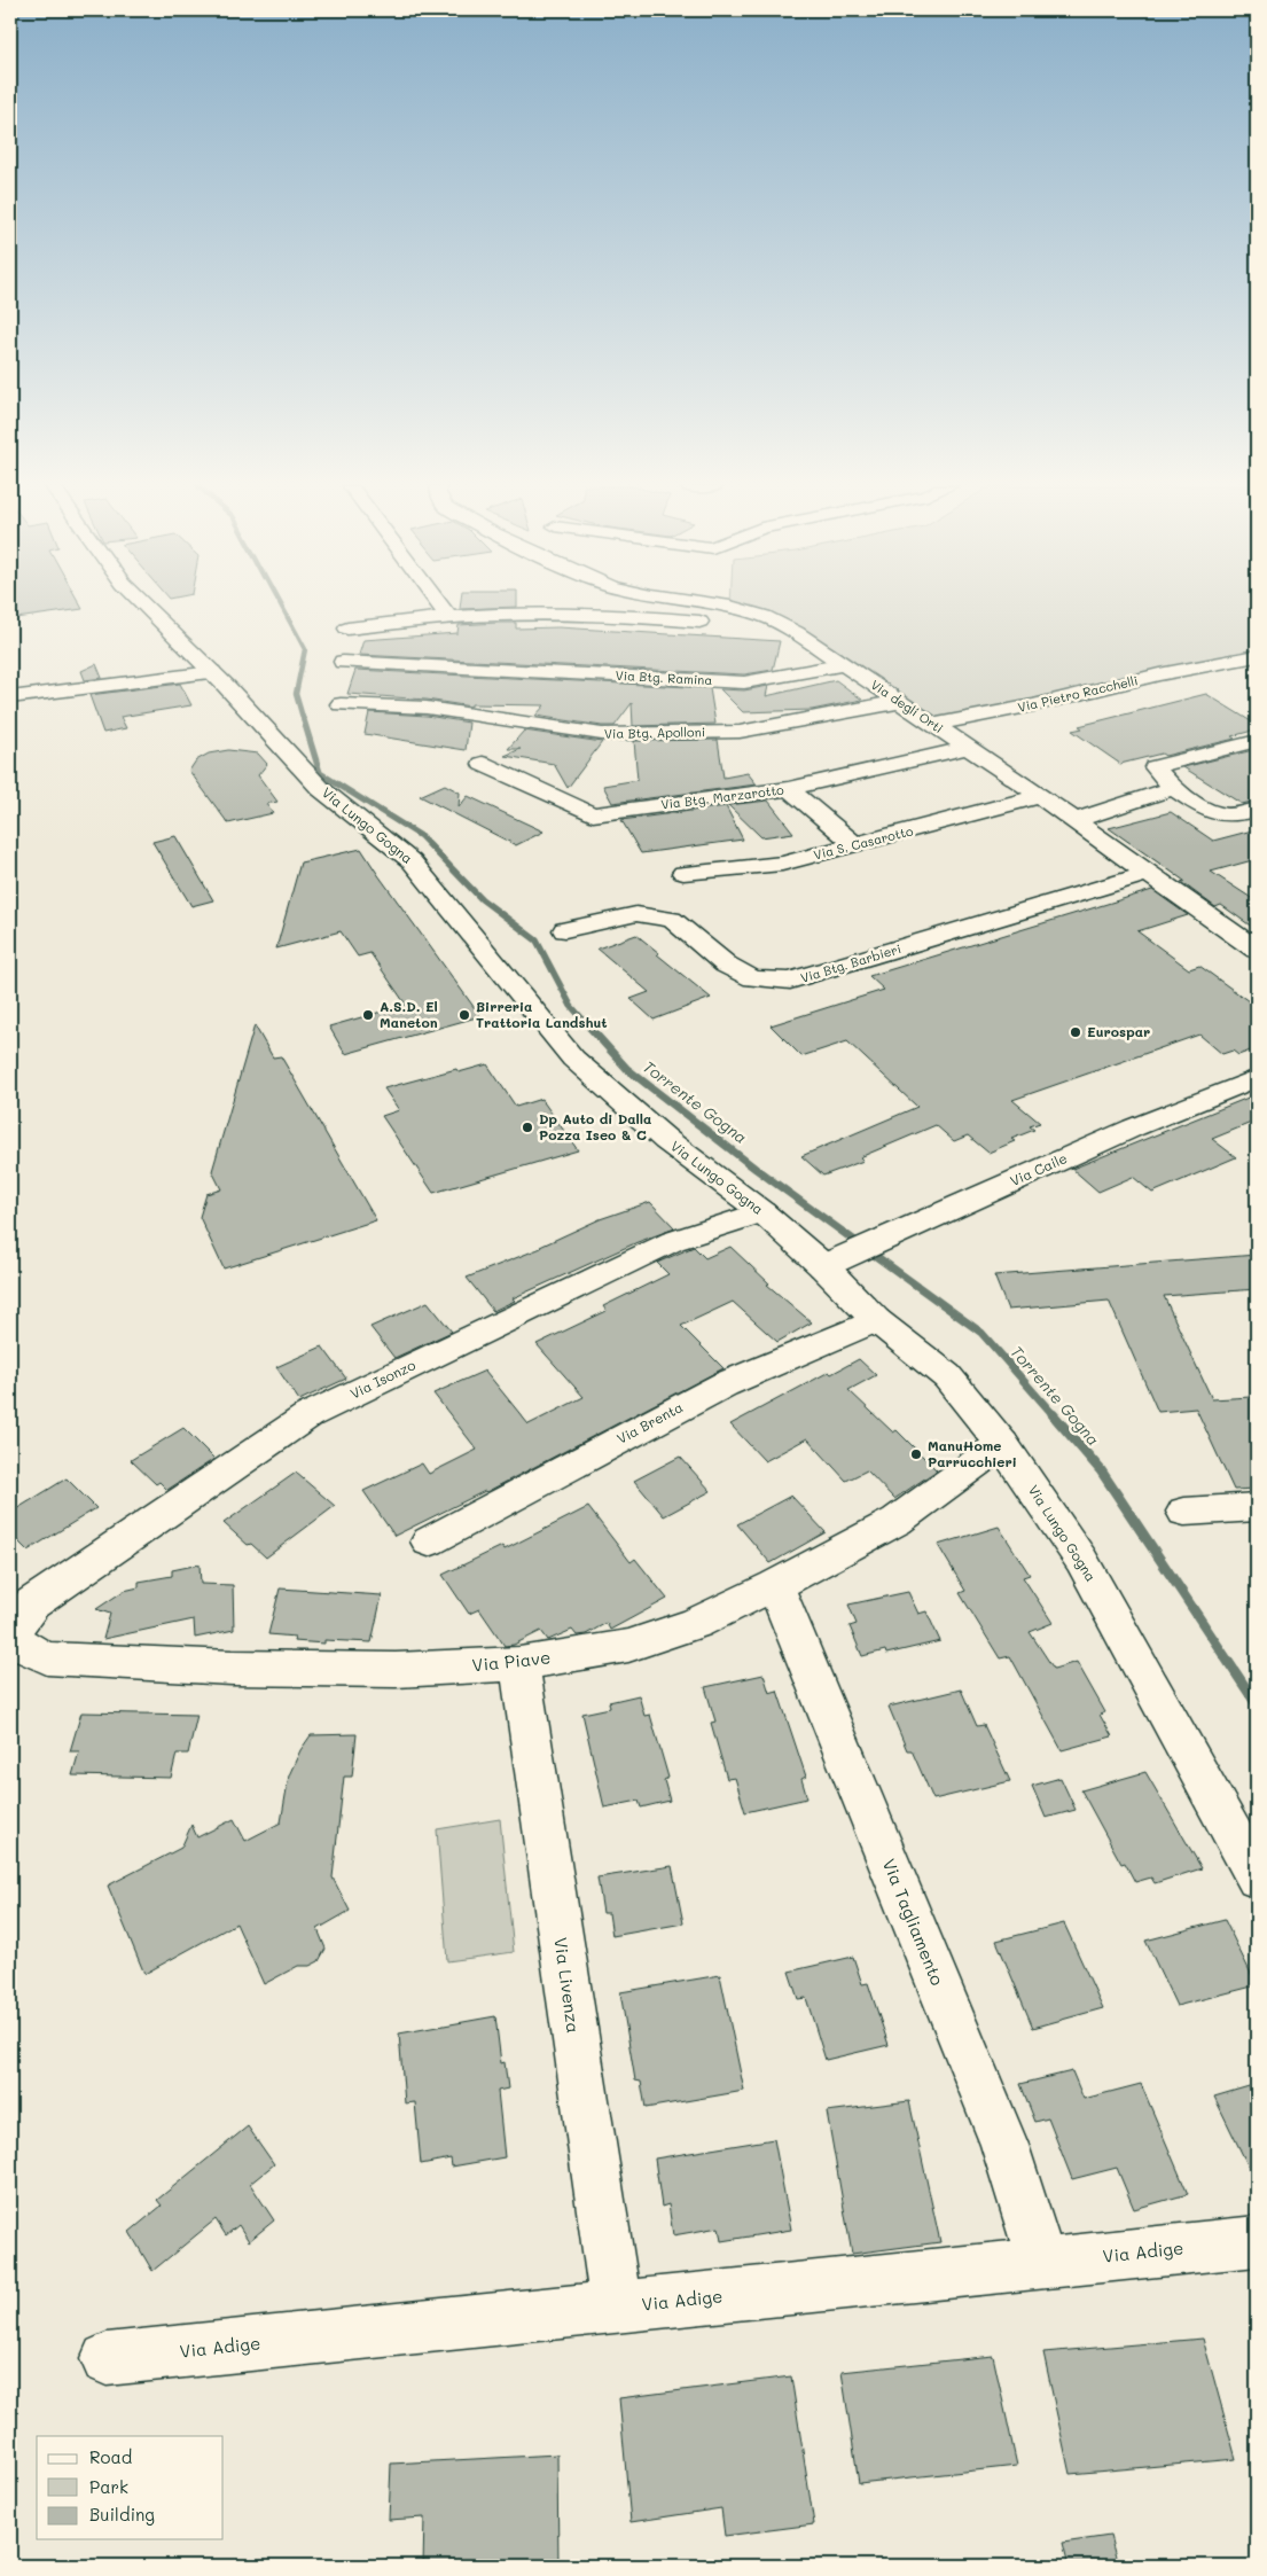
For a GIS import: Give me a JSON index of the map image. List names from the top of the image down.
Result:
{
  "streets": {
    "street": [
      "Via Btg. Ramina",
      "Via Pietro Racchelli",
      "Via degli Orti",
      "Via Btg. Apolloni",
      "Via Btg. Marzarotto",
      "Via Lungo Gogna",
      "Via S. Casarotto",
      "Via Btg. Barbieri",
      "Via Caile",
      "Via Isonzo",
      "Via Brenta",
      "Via Piave",
      "Via Tagliamento",
      "Via Livenza",
      "Via Adige"
    ]
  },
  "crossings": [
    ["Via Btg. Ramina", "Via degli Orti"],
    ["Via Pietro Racchelli", "Via degli Orti"],
    ["Via degli Orti", "Via Btg. Apolloni"],
    ["Via degli Orti", "Via Btg. Marzarotto"],
    ["Via degli Orti", "Via S. Casarotto"],
    ["Via degli Orti", "Via Btg. Barbieri"],
    ["Via Lungo Gogna", "Via Caile"],
    ["Via Lungo Gogna", "Via Isonzo"],
    ["Via Lungo Gogna", "Via Brenta"],
    ["Via Lungo Gogna", "Via Piave"],
    ["Via Isonzo", "Via Piave"],
    ["Via Piave", "Via Tagliamento"],
    ["Via Piave", "Via Livenza"],
    ["Via Tagliamento", "Via Adige"],
    ["Via Livenza", "Via Adige"]
  ],
  "water": ["Torrente Gogna"],
  "places": [
    "A.S.D. El Maneton",
    "Birreria Trattoria Landshut",
    "Eurospar",
    "Dp Auto di Dalla Pozza Iseo & C",
    "ManuHome Parrucchieri"
  ],
  "legend": ["Road", "Park", "Building"]
}
